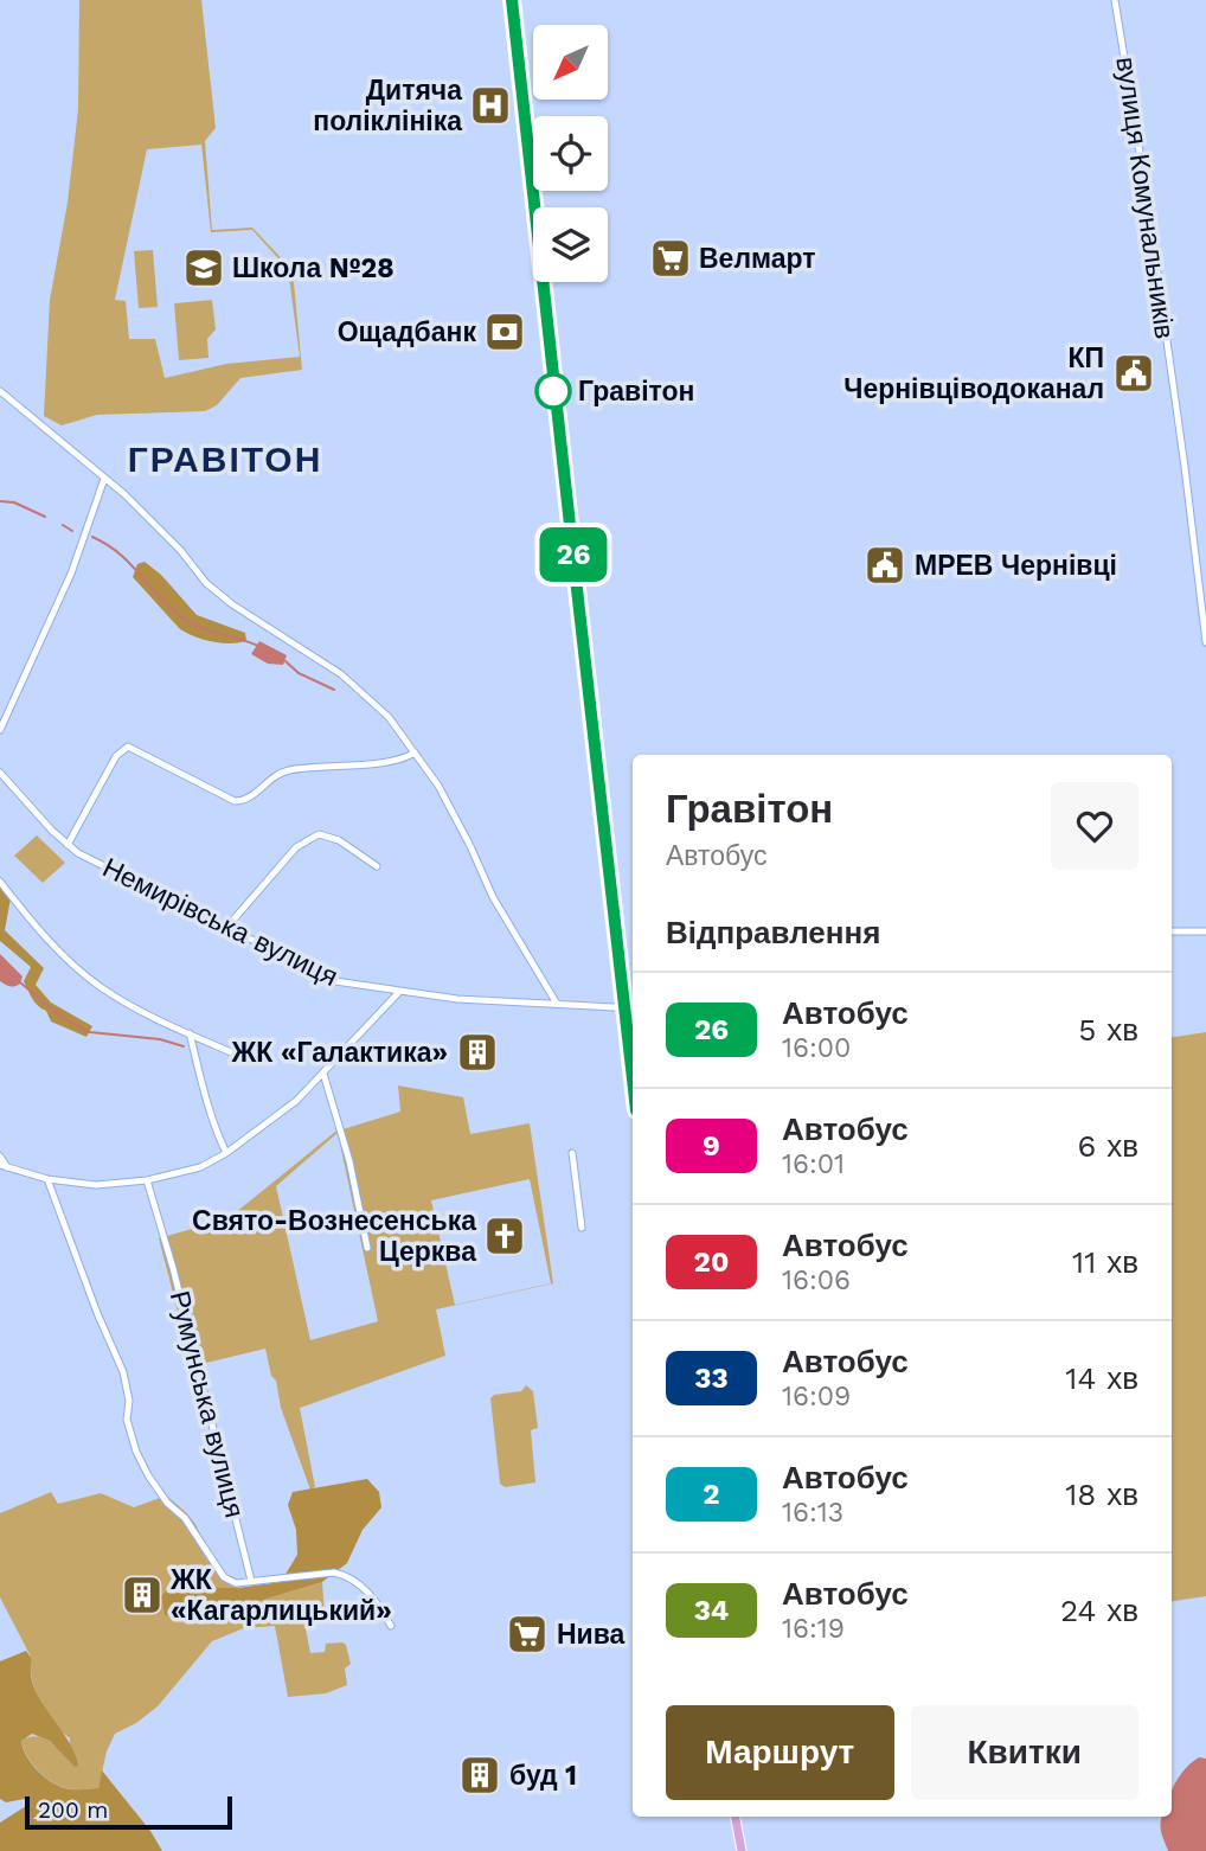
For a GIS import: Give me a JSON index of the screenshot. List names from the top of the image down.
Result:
{
  "streets": {
    "street": ["вулиця Комунальників", "Немирівська вулиця", "Румунська вулиця"]
  },
  "districts": ["ГРАВІТОН"],
  "places": {
    "hospital": ["Дитяча поліклініка"],
    "supermarket": ["Велмарт", "Нива"],
    "school or university": ["Школа №28"],
    "bank": ["Ощадбанк"],
    "public building": ["КП Чернівціводоканал", "МРЕВ Чернівці"],
    "other": ["Гравітон"],
    "building": ["ЖК «Галактика»", "ЖК «Кагарлицький»", "буд 1"],
    "church": ["Свято-Вознесенська Церква"]
  },
  "lines": ["bus line 26"],
  "scale_bar": "200 m",
  "north": "bottom left",
  "page": {
    "on_map": "26",
    "heading": [
      ["Гравітон", "Автобус"],
      "Відправлення"
    ],
    "list": [
      {
        "mark": "26",
        "name": "Автобус",
        "note": "16:00",
        "value": "5 хв"
      },
      {
        "mark": "9",
        "name": "Автобус",
        "note": "16:01",
        "value": "6 хв"
      },
      {
        "mark": "20",
        "name": "Автобус",
        "note": "16:06",
        "value": "11 хв"
      },
      {
        "mark": "33",
        "name": "Автобус",
        "note": "16:09",
        "value": "14 хв"
      },
      {
        "mark": "2",
        "name": "Автобус",
        "note": "16:13",
        "value": "18 хв"
      },
      {
        "mark": "34",
        "name": "Автобус",
        "note": "16:19",
        "value": "24 хв"
      }
    ],
    "buttons": ["Маршрут", "Квитки"],
    "scale": "200 m"
  }
}
